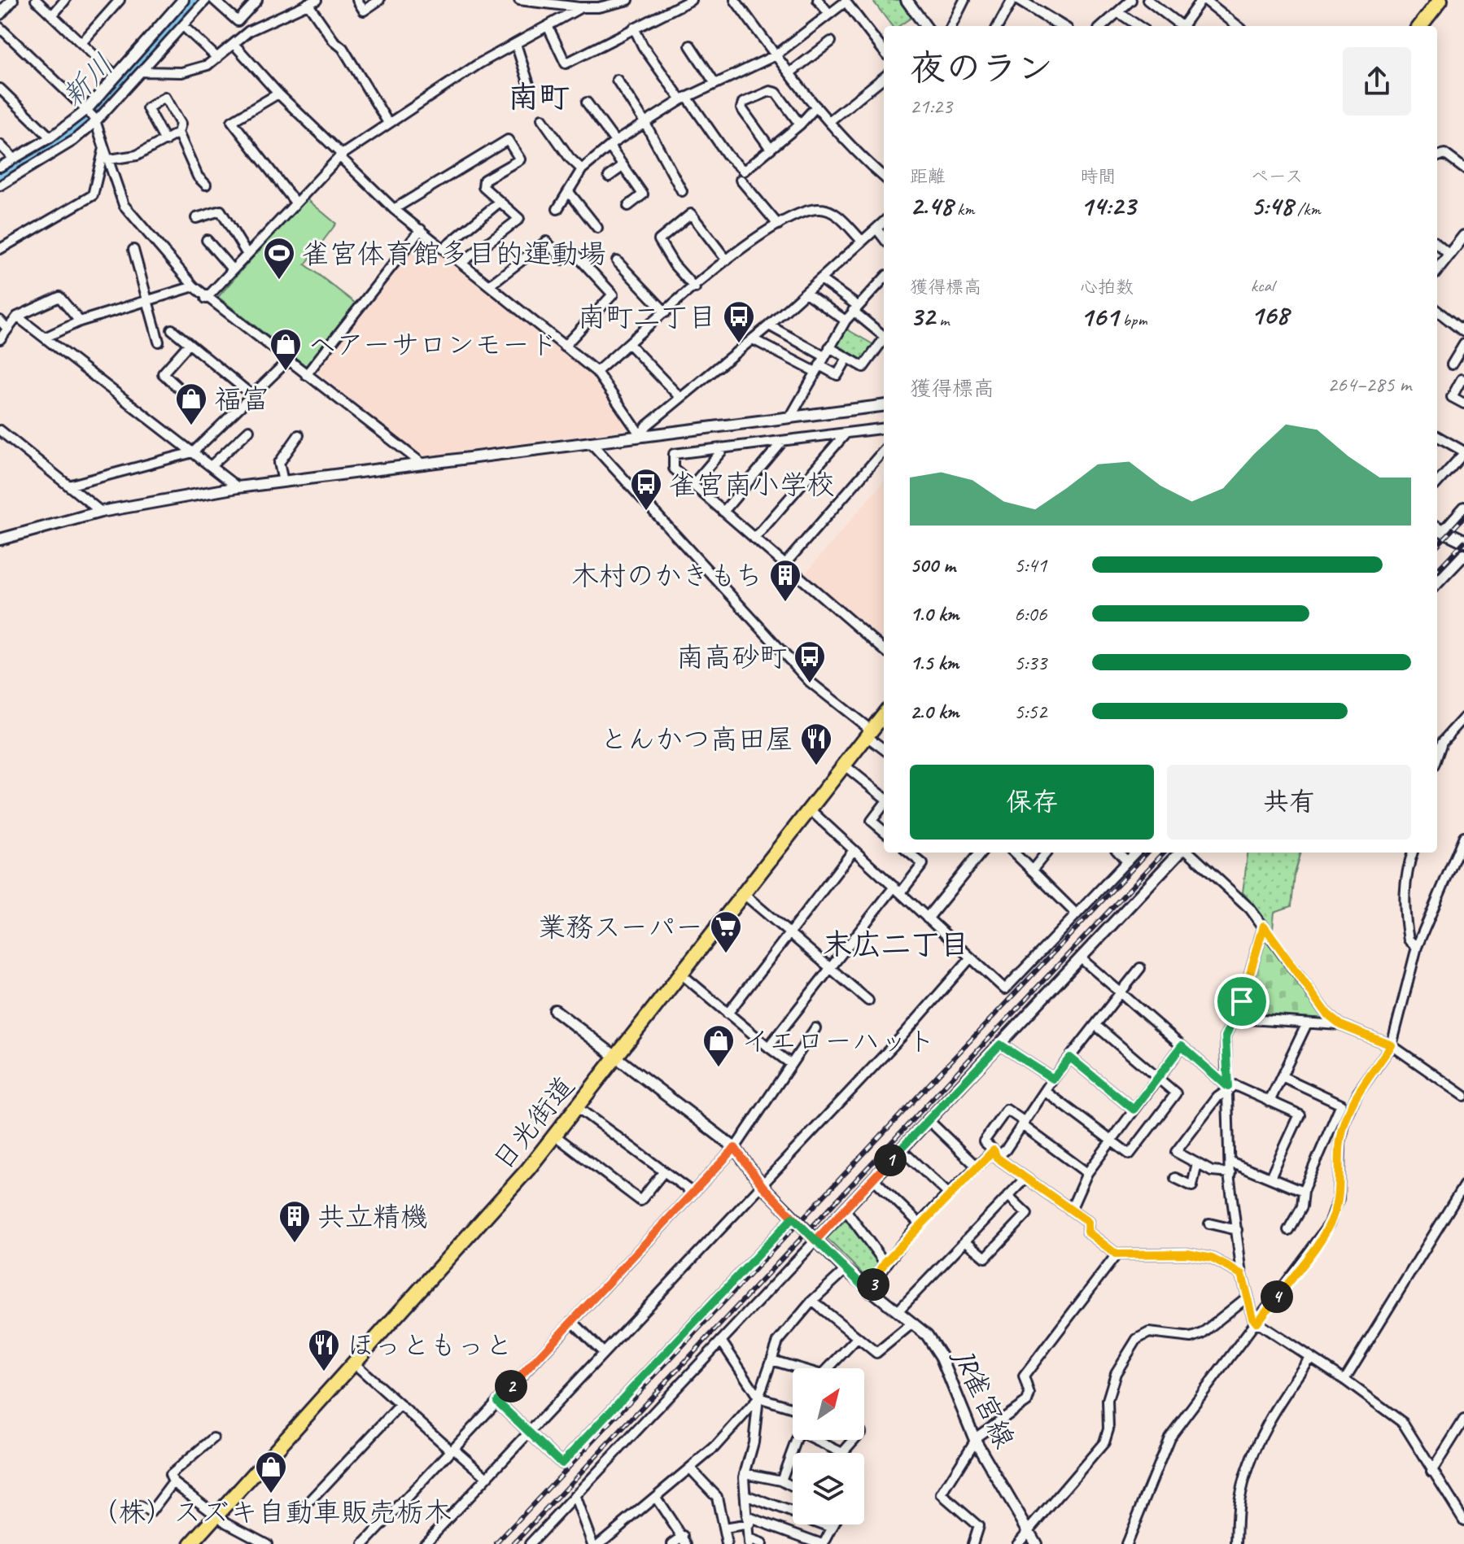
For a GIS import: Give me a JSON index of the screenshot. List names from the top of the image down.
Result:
{
  "streets": {
    "highway": ["日光街道"],
    "street": ["JR雀宮線"]
  },
  "crossings": [
    ["日光街道", "JR雀宮線"]
  ],
  "districts": ["南町", "末広二丁目"],
  "water": ["新川"],
  "places": {
    "sports": ["雀宮体育館多目的運動場"],
    "bus stop": ["南町二丁目", "雀宮南小学校", "南高砂町"],
    "shop": [
      "ヘアーサロンモード",
      "福富",
      "イエローハット",
      "（株）スズキ自動車販売栃木"
    ],
    "building": ["木村のかきもち", "共立精機"],
    "restaurant": ["とんかつ高田屋", "ほっともっと"],
    "supermarket": ["業務スーパー"]
  },
  "north": "top right",
  "page": {
    "heading": ["夜のラン", "21:23"],
    "stats": [
      ["距離", "2.48 km"],
      ["時間", "14:23"],
      ["ペース", "5:48 /km"],
      ["獲得標高", "32 m"],
      ["心拍数", "161 bpm"],
      ["kcal", "168"]
    ],
    "chart": ["獲得標高", "264–285 m"],
    "list": [
      {
        "name": "500 m",
        "note": "5:41"
      },
      {
        "name": "1.0 km",
        "note": "6:06"
      },
      {
        "name": "1.5 km",
        "note": "5:33"
      },
      {
        "name": "2.0 km",
        "note": "5:52"
      }
    ],
    "buttons": ["保存", "共有"],
    "pins": [
      "1",
      "3",
      "4",
      "2"
    ]
  }
}
